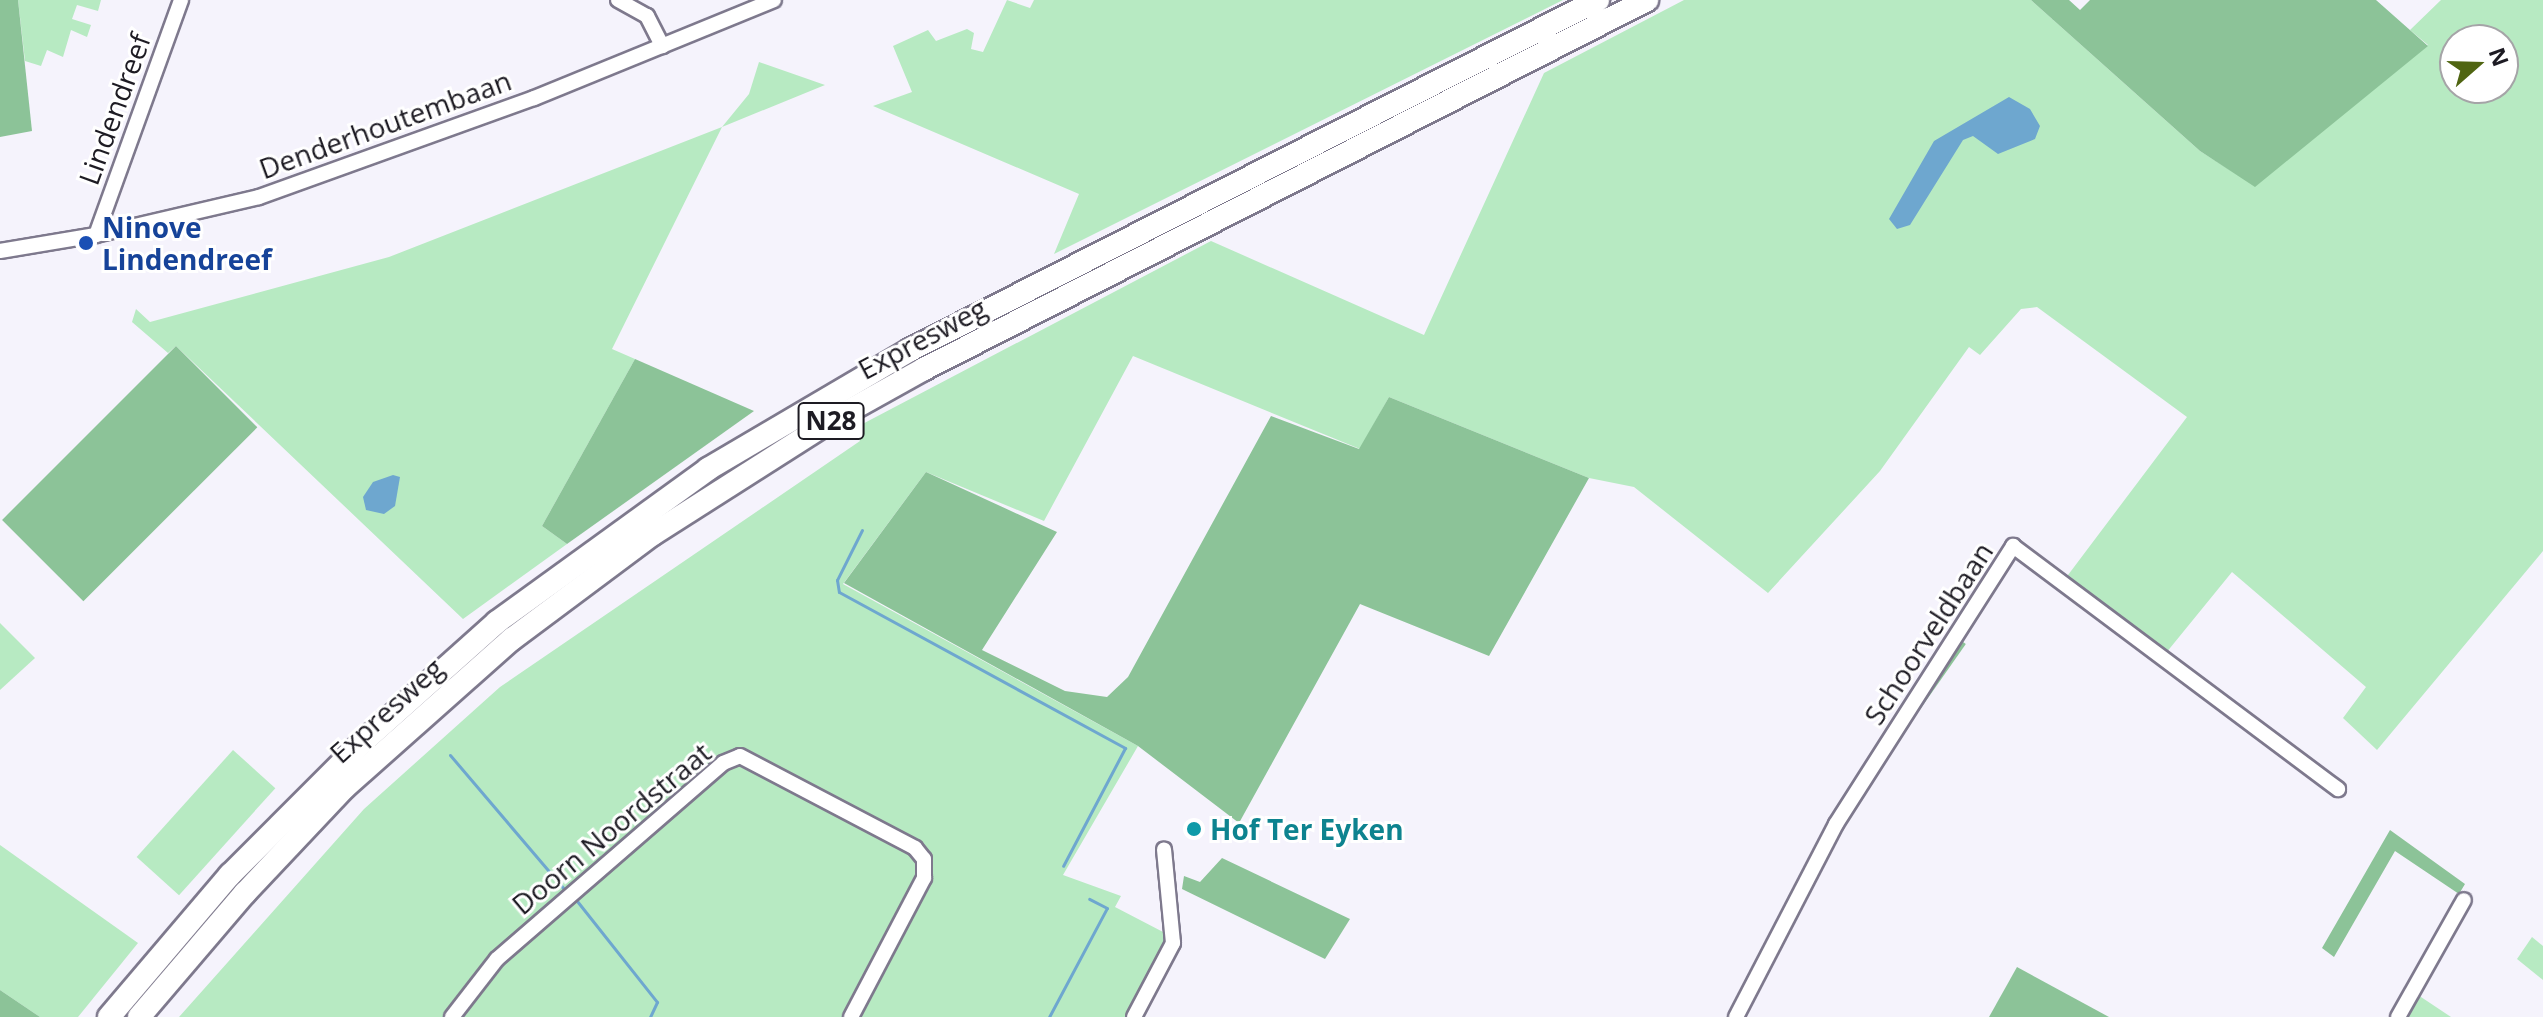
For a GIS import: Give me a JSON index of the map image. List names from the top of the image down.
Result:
{
  "streets": {
    "highway": ["Expresweg", "N28"],
    "street": [
      "Lindendreef",
      "Denderhoutembaan",
      "Schoorveldbaan",
      "Doorn Noordstraat"
    ]
  },
  "crossings": [
    ["Lindendreef", "Denderhoutembaan"]
  ],
  "places": ["Ninove Lindendreef", "Hof Ter Eyken"],
  "north": "right"
}
